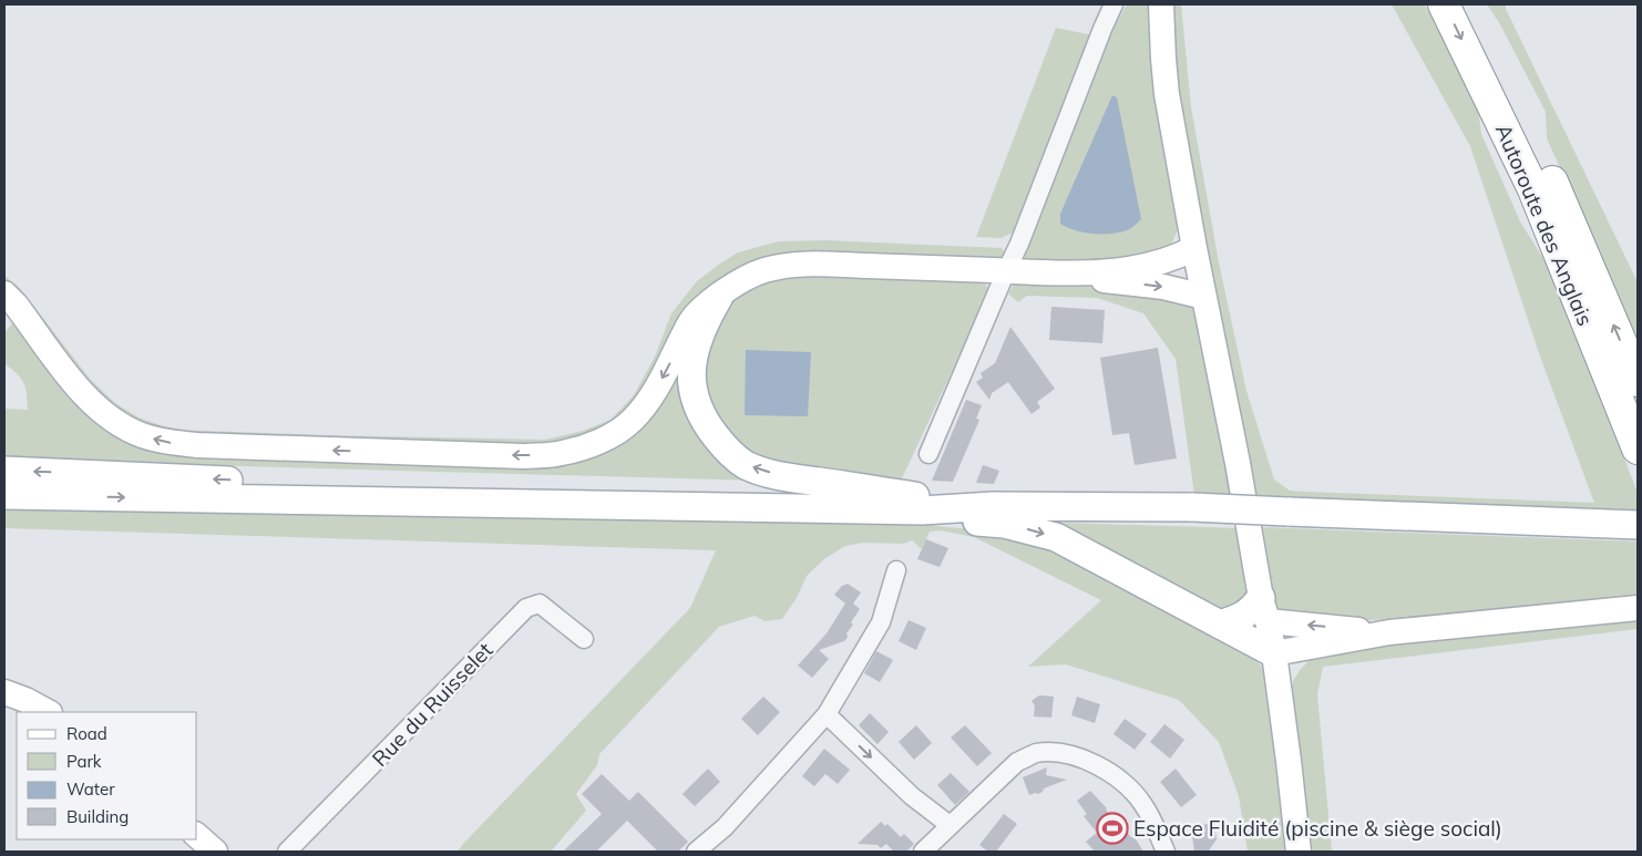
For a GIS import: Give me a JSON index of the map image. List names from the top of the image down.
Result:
{
  "streets": {
    "highway": ["Autoroute des Anglais"],
    "street": ["Rue du Ruisselet"]
  },
  "places": {
    "sports": ["Espace Fluidité (piscine & siège social)"]
  },
  "legend": [
    "Road",
    "Park",
    "Water",
    "Building"
  ]
}
